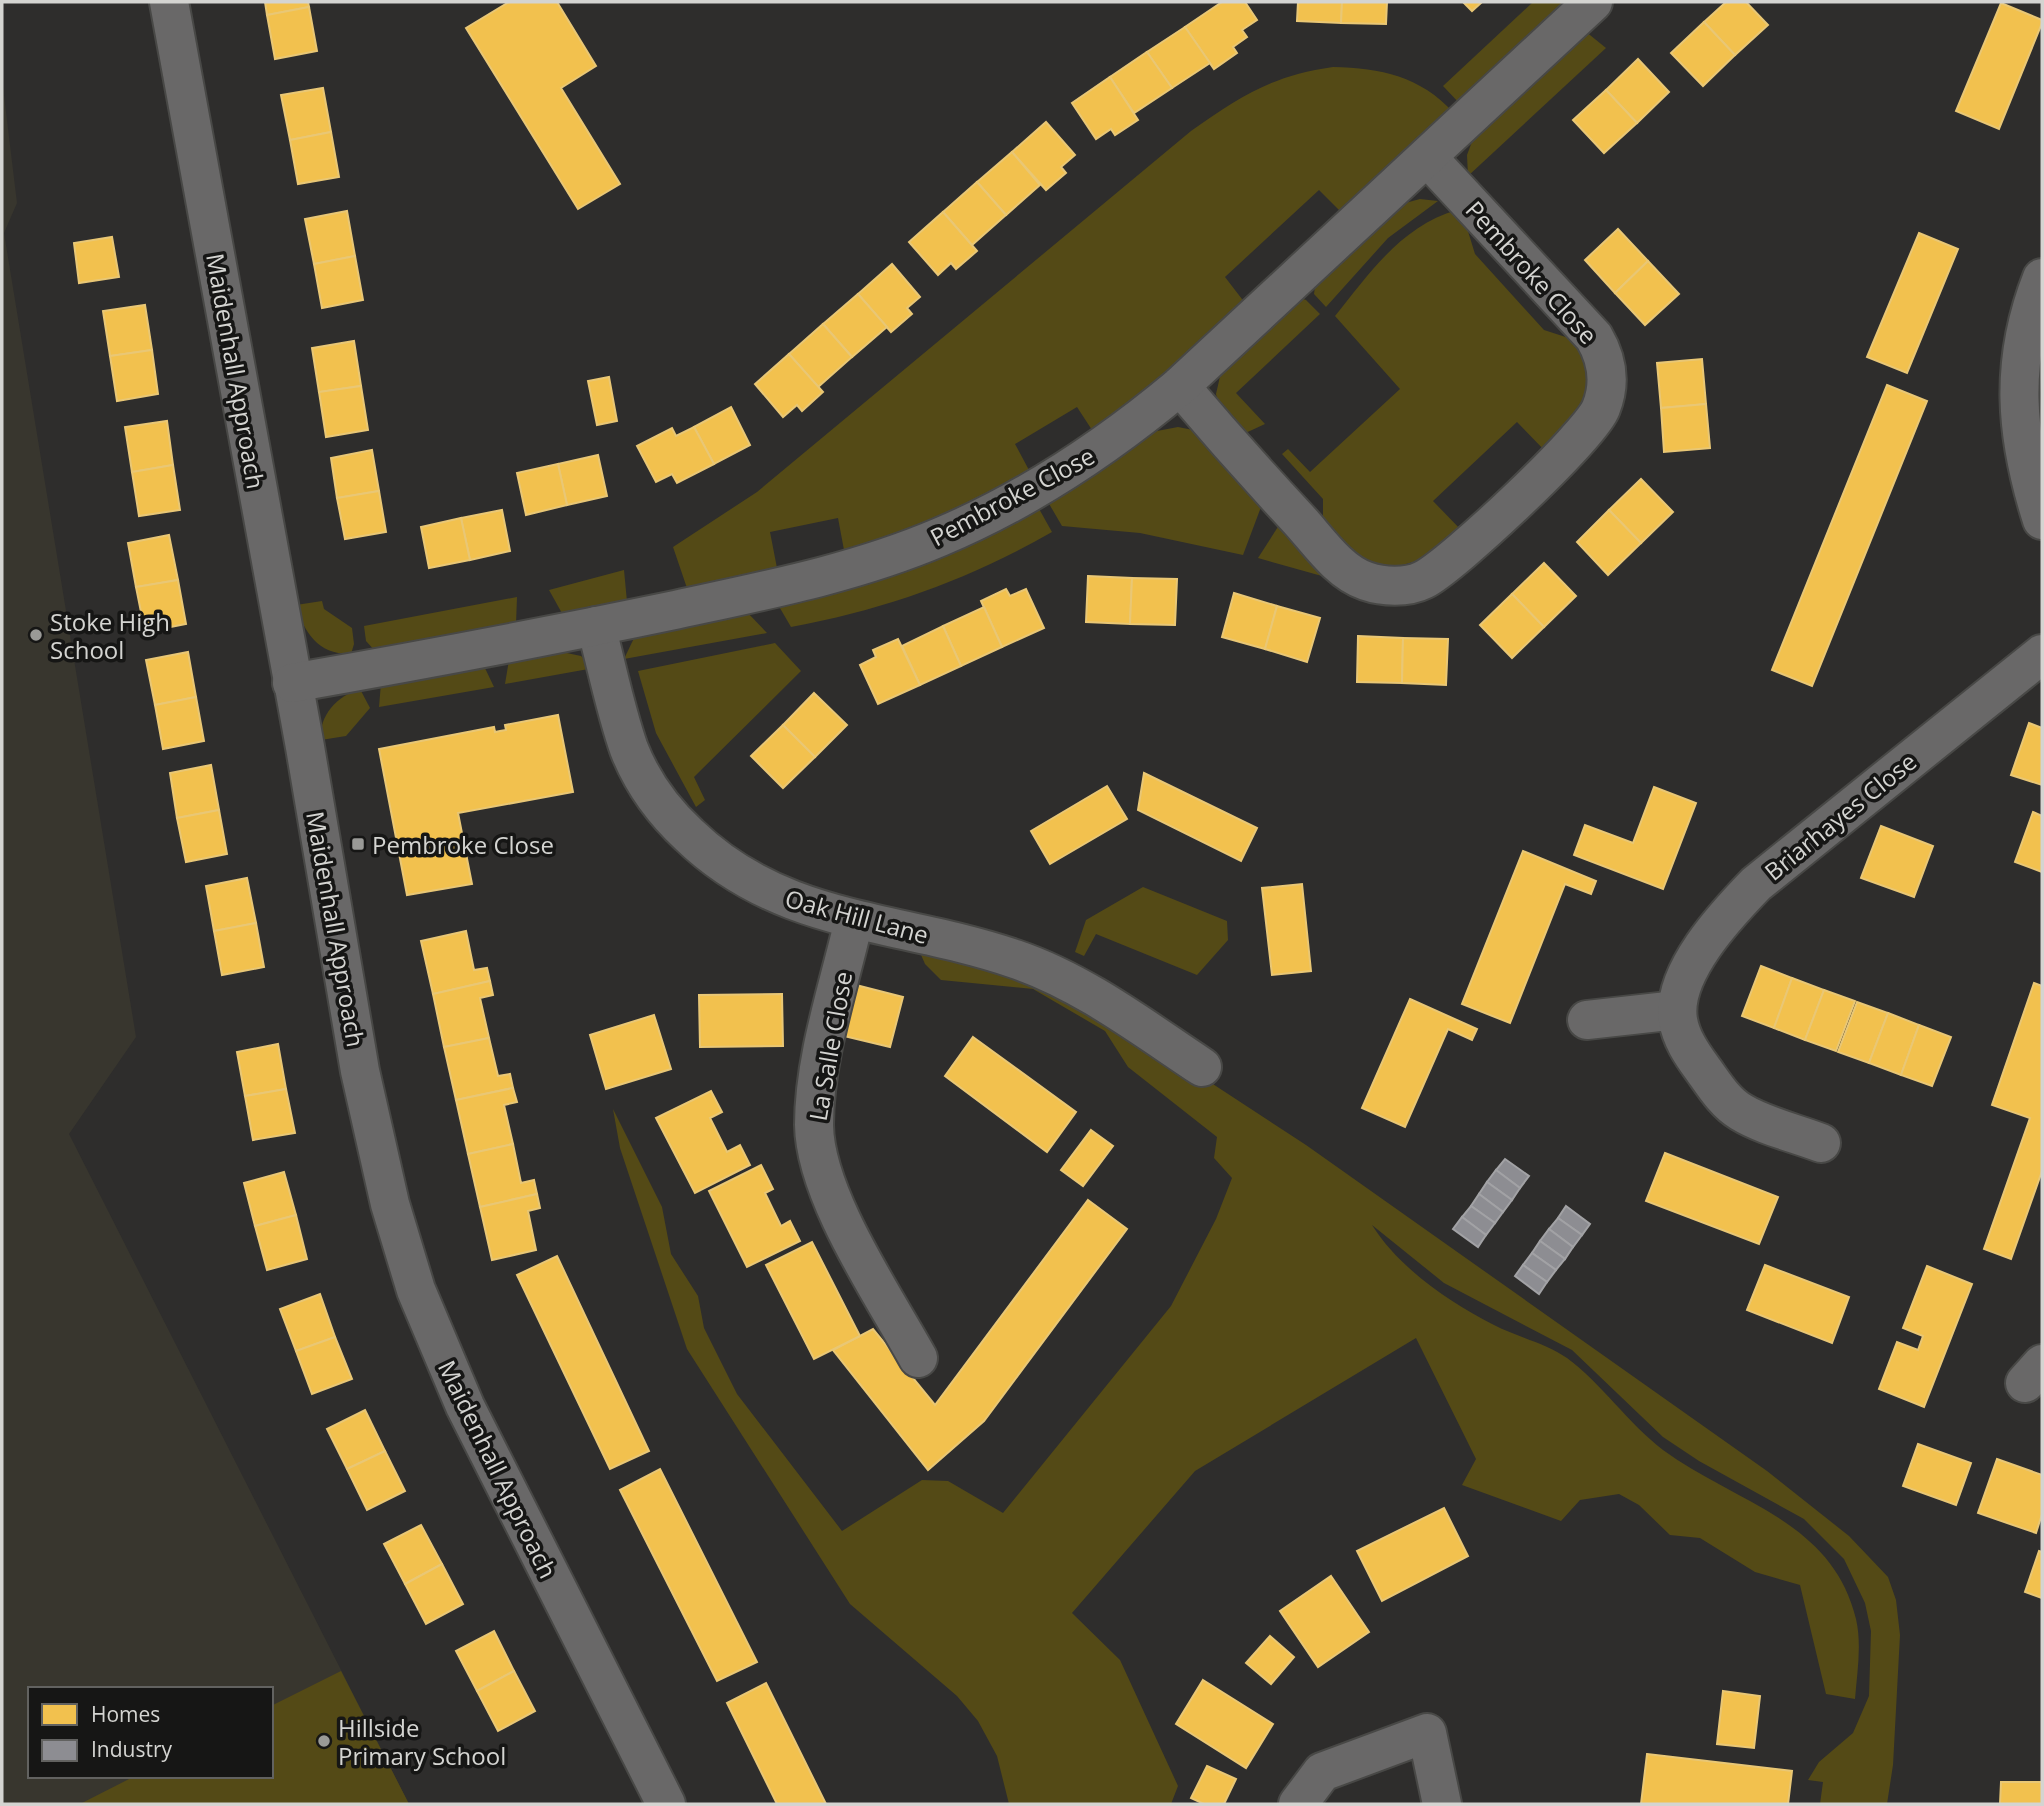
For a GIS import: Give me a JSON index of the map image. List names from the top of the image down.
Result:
{
  "streets": {
    "street": [
      "Pembroke Close",
      "Maidenhall Approach",
      "Briarhayes Close",
      "Oak Hill Lane",
      "La Salle Close"
    ]
  },
  "crossings": [
    ["Pembroke Close", "Maidenhall Approach"],
    ["Pembroke Close", "Oak Hill Lane"],
    ["Oak Hill Lane", "La Salle Close"]
  ],
  "places": {
    "other": ["Stoke High School", "Hillside Primary School"],
    "transit": ["Pembroke Close"]
  },
  "legend": ["Homes", "Industry"]
}
